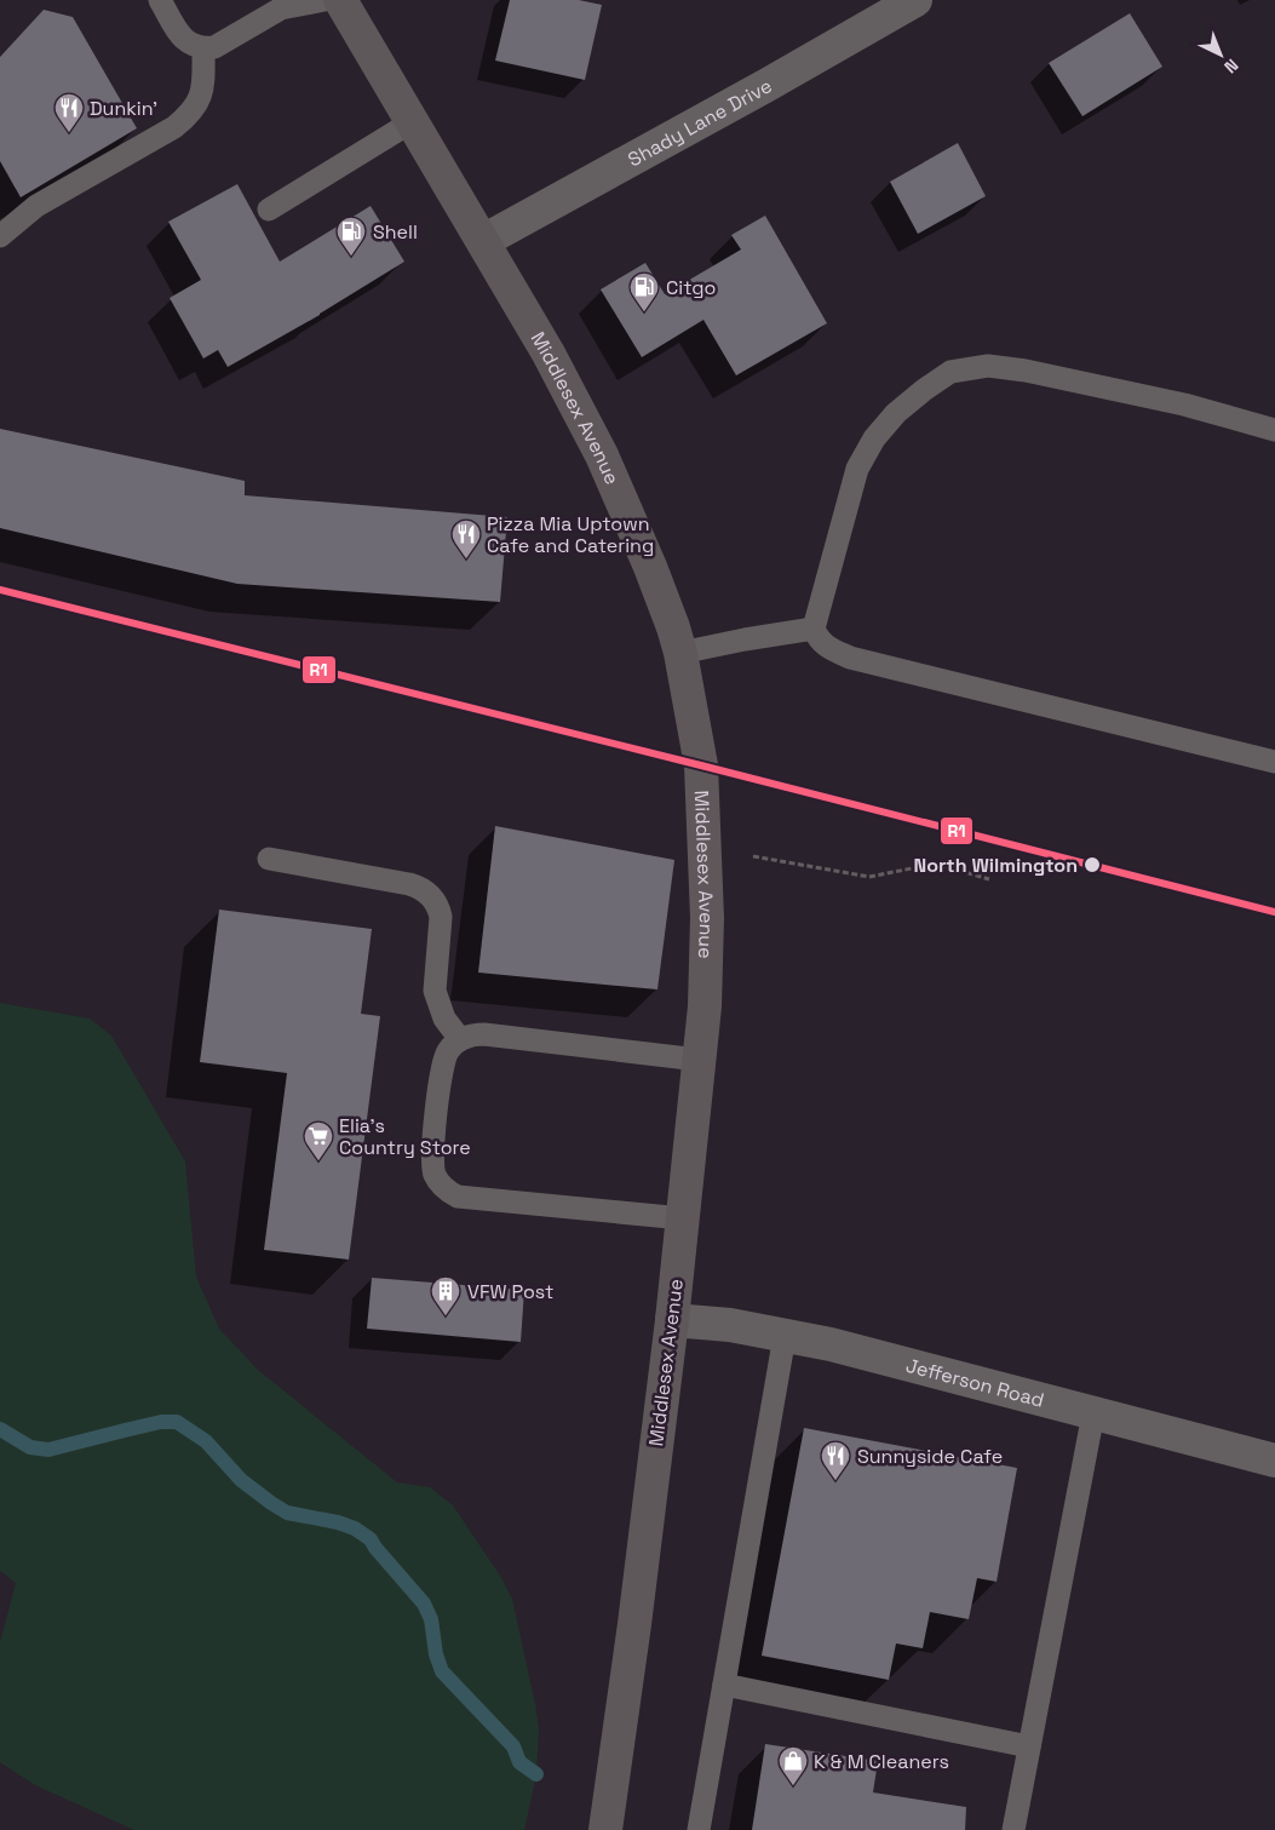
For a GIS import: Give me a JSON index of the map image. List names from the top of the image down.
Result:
{
  "streets": {
    "main road": ["Middlesex Avenue"],
    "street": ["Shady Lane Drive", "Jefferson Road"]
  },
  "crossings": [
    ["Shady Lane Drive", "Middlesex Avenue"],
    ["Middlesex Avenue", "Jefferson Road"]
  ],
  "places": {
    "restaurant": ["Dunkin'", "Pizza Mia Uptown Cafe and Catering", "Sunnyside Cafe"],
    "fuel station": ["Shell", "Citgo"],
    "other": ["North Wilmington"],
    "supermarket": ["Elia's Country Store"],
    "building": ["VFW Post"],
    "shop": ["K & M Cleaners"]
  },
  "lines": ["transit line R1"],
  "north": "bottom right"
}
